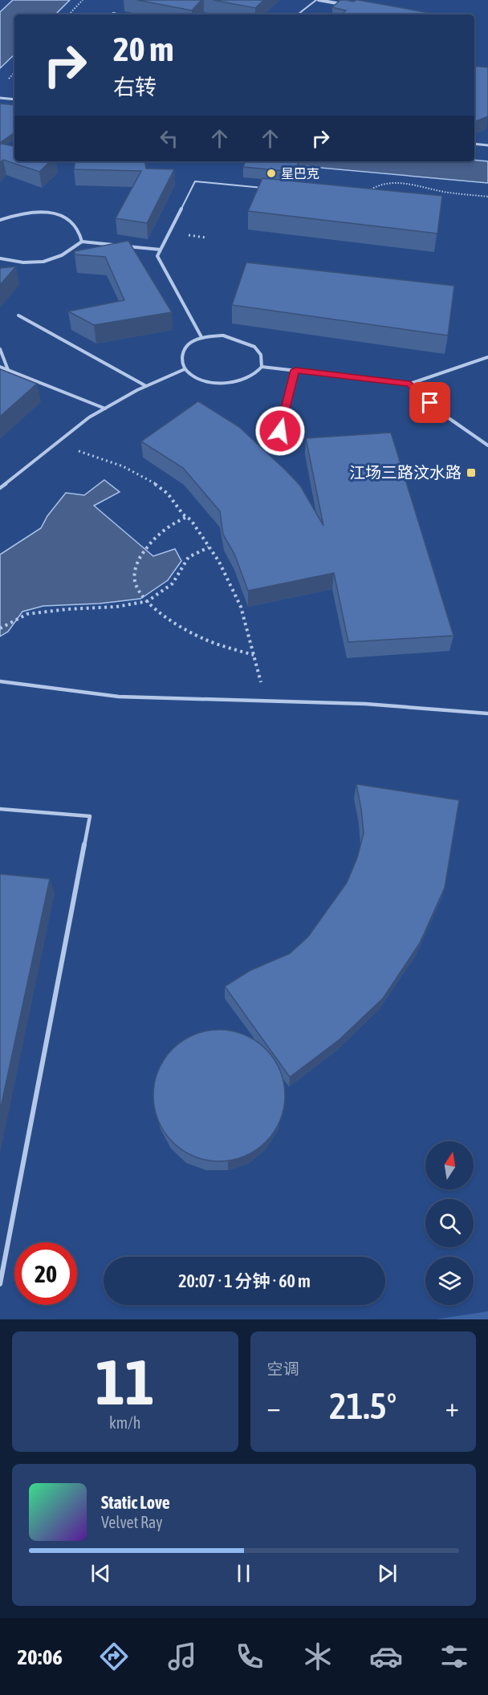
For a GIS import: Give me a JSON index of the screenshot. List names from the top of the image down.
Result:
{
  "places": {
    "other": ["星巴克"],
    "transit": ["江场三路汶水路"]
  },
  "north": "top",
  "page": {
    "turn": ["20 m", "右转"],
    "limit": "20",
    "trip": "20:07 · 1 分钟 · 60 m",
    "tile": [
      ["11", "km/h"],
      "空调"
    ],
    "heat": ["−", "21.5°", "+"],
    "song": ["Static Love", "Velvet Ray"],
    "tabs": "20:06"
  }
}
